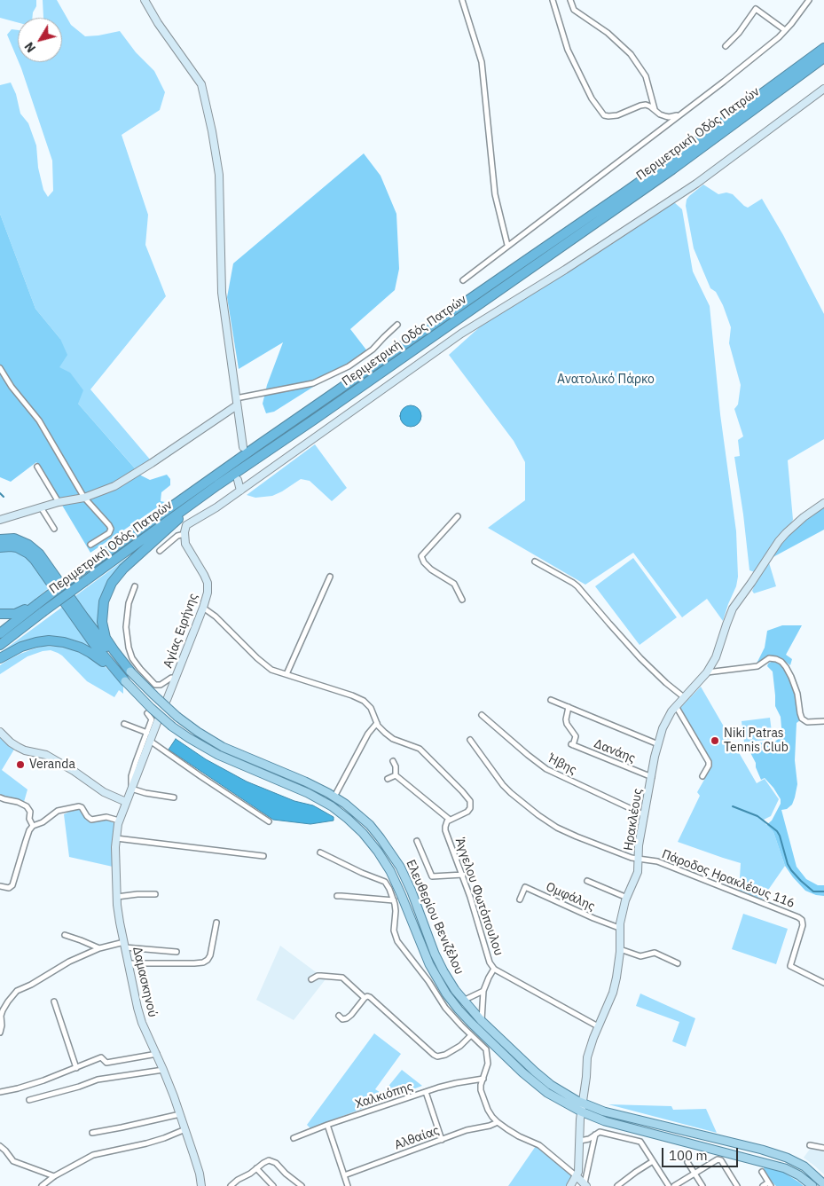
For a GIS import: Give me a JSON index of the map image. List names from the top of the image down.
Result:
{
  "streets": {
    "highway": ["Περιμετρική Οδός Πατρών"],
    "main road": ["Ελευθερίου Βενιζέλου"],
    "street": [
      "Αγίας Ειρήνης",
      "Δανάης",
      "Ήβης",
      "Ηρακλέους",
      "Πάροδος Ηρακλέους 116",
      "Άγγελου Φωτόπουλου",
      "Ομφάλης",
      "Δαμασκηνού",
      "Χαλκιόπης",
      "Αλθαίας"
    ]
  },
  "crossings": [
    ["Δανάης", "Ηρακλέους"],
    ["Ήβης", "Ηρακλέους"],
    ["Ηρακλέους", "Πάροδος Ηρακλέους 116"],
    ["Ηρακλέους", "Άγγελου Φωτόπουλου"],
    ["Ηρακλέους", "Ομφάλης"],
    ["Ηρακλέους", "Ελευθερίου Βενιζέλου"]
  ],
  "parks": ["Ανατολικό Πάρκο"],
  "places": ["Niki Patras Tennis Club", "Veranda"],
  "scale_bar": "100 m",
  "north": "bottom left"
}
